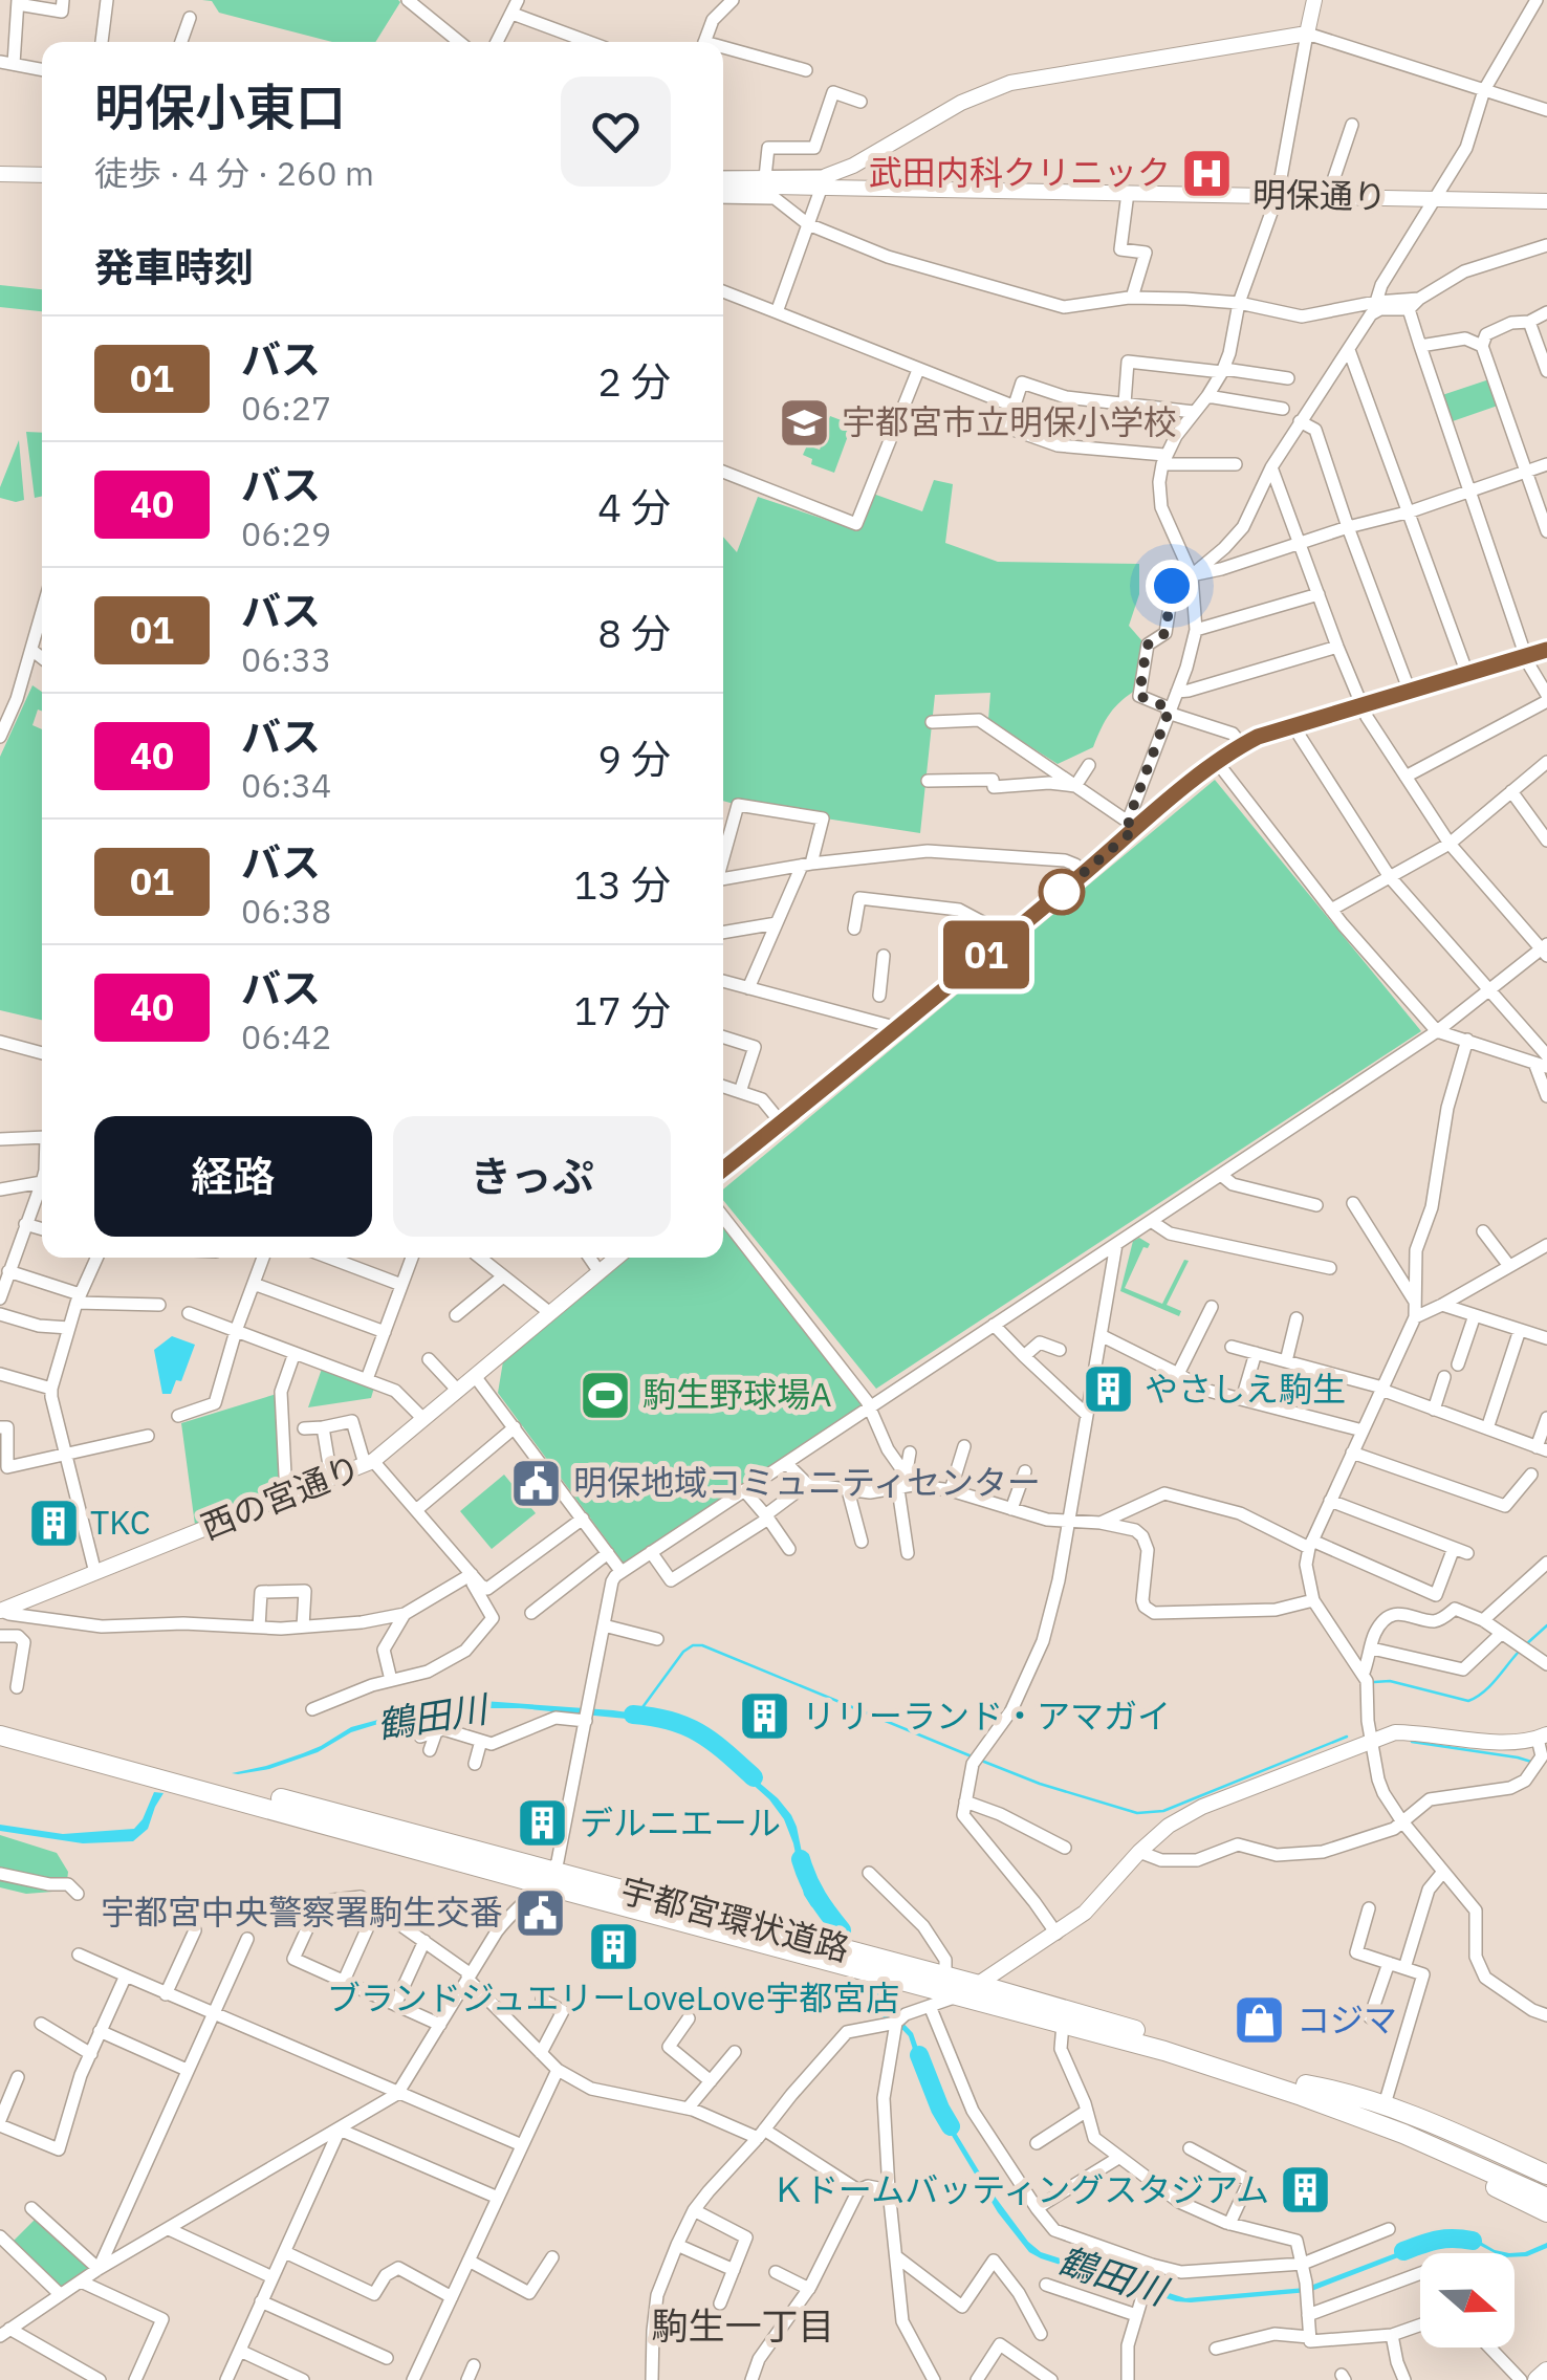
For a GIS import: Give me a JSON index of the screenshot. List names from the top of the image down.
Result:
{
  "streets": {
    "main road": ["宇都宮環状道路"],
    "street": ["明保通り", "西の宮通り"]
  },
  "districts": ["駒生一丁目"],
  "water": ["鶴田川"],
  "places": {
    "hospital": ["武田内科クリニック"],
    "school or university": ["宇都宮市立明保小学校"],
    "building": [
      "やさしえ駒生",
      "TKC",
      "リリーランド・アマガイ",
      "デルニエール",
      "ブランドジュエリーLoveLove宇都宮店",
      "Ｋドームバッティングスタジアム"
    ],
    "sports": ["駒生野球場A"],
    "public building": ["明保地域コミュニティセンター", "宇都宮中央警察署駒生交番"],
    "shop": ["コジマ"]
  },
  "lines": ["bus line 01"],
  "north": "right",
  "page": {
    "on_map": "01",
    "heading": [
      ["明保小東口", "徒歩 · 4 分 · 260 m"],
      "発車時刻"
    ],
    "list": [
      {
        "mark": "01",
        "name": "バス",
        "note": "06:27",
        "value": "2 分"
      },
      {
        "mark": "40",
        "name": "バス",
        "note": "06:29",
        "value": "4 分"
      },
      {
        "mark": "01",
        "name": "バス",
        "note": "06:33",
        "value": "8 分"
      },
      {
        "mark": "40",
        "name": "バス",
        "note": "06:34",
        "value": "9 分"
      },
      {
        "mark": "01",
        "name": "バス",
        "note": "06:38",
        "value": "13 分"
      },
      {
        "mark": "40",
        "name": "バス",
        "note": "06:42",
        "value": "17 分"
      }
    ],
    "buttons": ["経路", "きっぷ"]
  }
}
